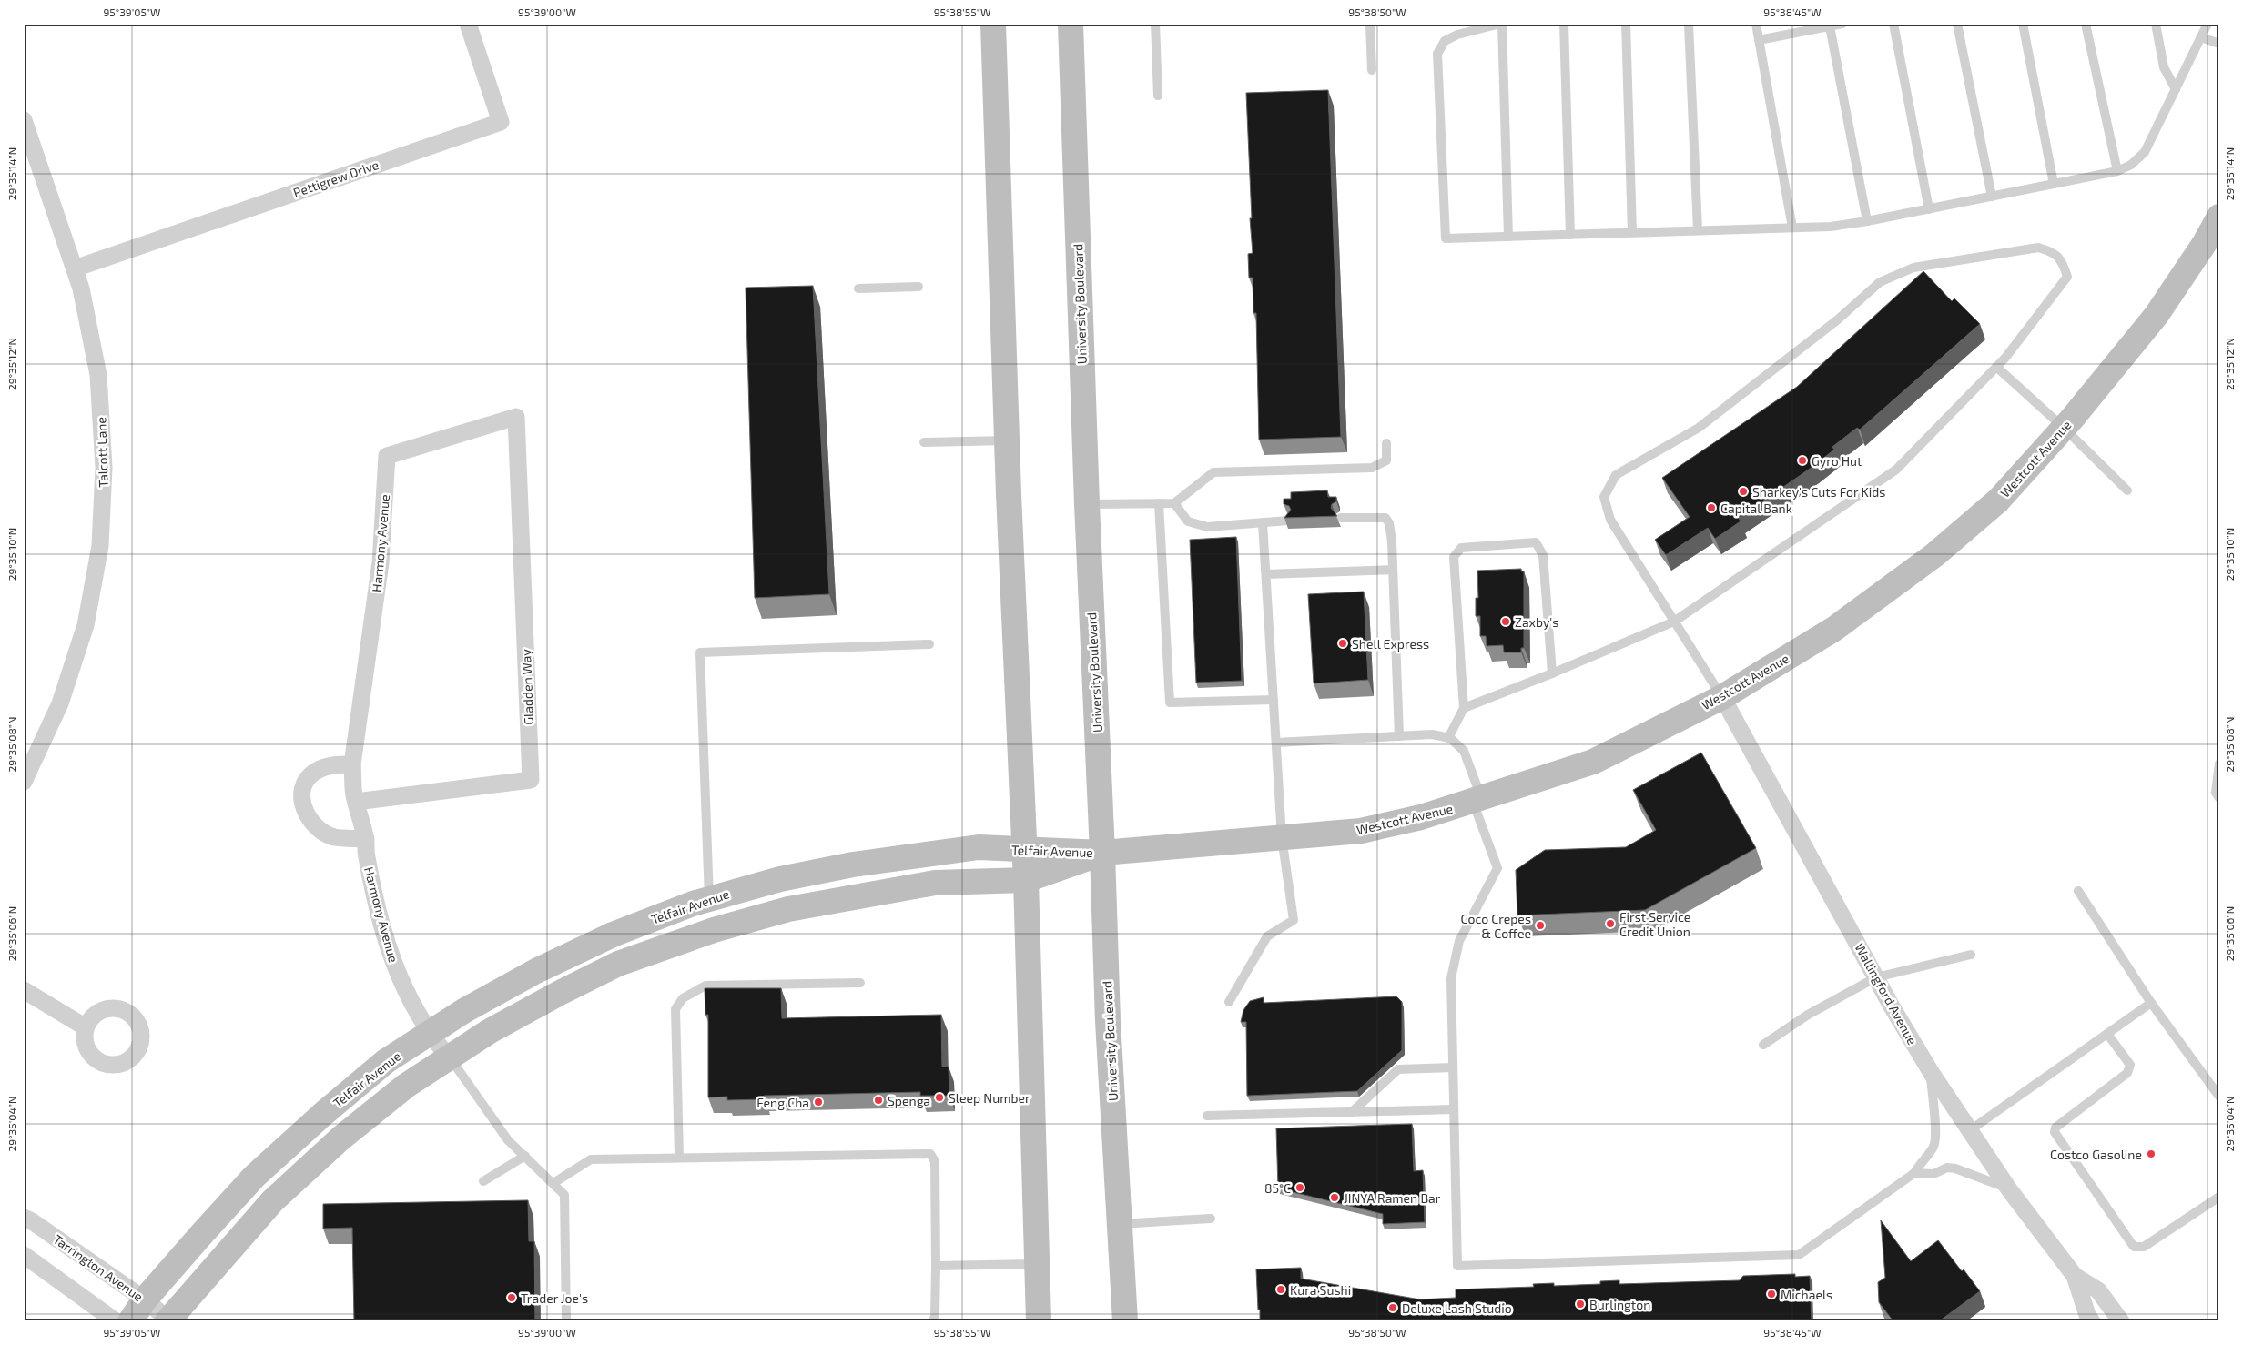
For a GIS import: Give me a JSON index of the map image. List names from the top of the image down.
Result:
{
  "streets": {
    "street": [
      "Pettigrew Drive",
      "University Boulevard",
      "Talcott Lane",
      "Westcott Avenue",
      "Harmony Avenue",
      "Gladden Way",
      "Telfair Avenue",
      "Wallingford Avenue",
      "Tarrington Avenue"
    ]
  },
  "crossings": [
    ["Pettigrew Drive", "Talcott Lane"],
    ["University Boulevard", "Westcott Avenue"],
    ["University Boulevard", "Telfair Avenue"],
    ["Westcott Avenue", "Telfair Avenue"],
    ["Westcott Avenue", "Wallingford Avenue"],
    ["Harmony Avenue", "Gladden Way"],
    ["Harmony Avenue", "Telfair Avenue"],
    ["Telfair Avenue", "Tarrington Avenue"]
  ],
  "places": [
    "Gyro Hut",
    "Sharkey's Cuts For Kids",
    "Capital Bank",
    "Zaxby's",
    "Shell Express",
    "First Service Credit Union",
    "Coco Crepes & Coffee",
    "Sleep Number",
    "Spenga",
    "Feng Cha",
    "Costco Gasoline",
    "85°C",
    "JINYA Ramen Bar",
    "Kura Sushi",
    "Michaels",
    "Trader Joe's",
    "Burlington",
    "Deluxe Lash Studio"
  ],
  "coordinates": [
    "95°39'05\"W",
    "95°39'00\"W",
    "95°38'55\"W",
    "95°38'50\"W",
    "95°38'45\"W",
    "29°35'14\"N",
    "29°35'12\"N",
    "29°35'10\"N",
    "29°35'08\"N",
    "29°35'06\"N",
    "29°35'04\"N"
  ]
}
